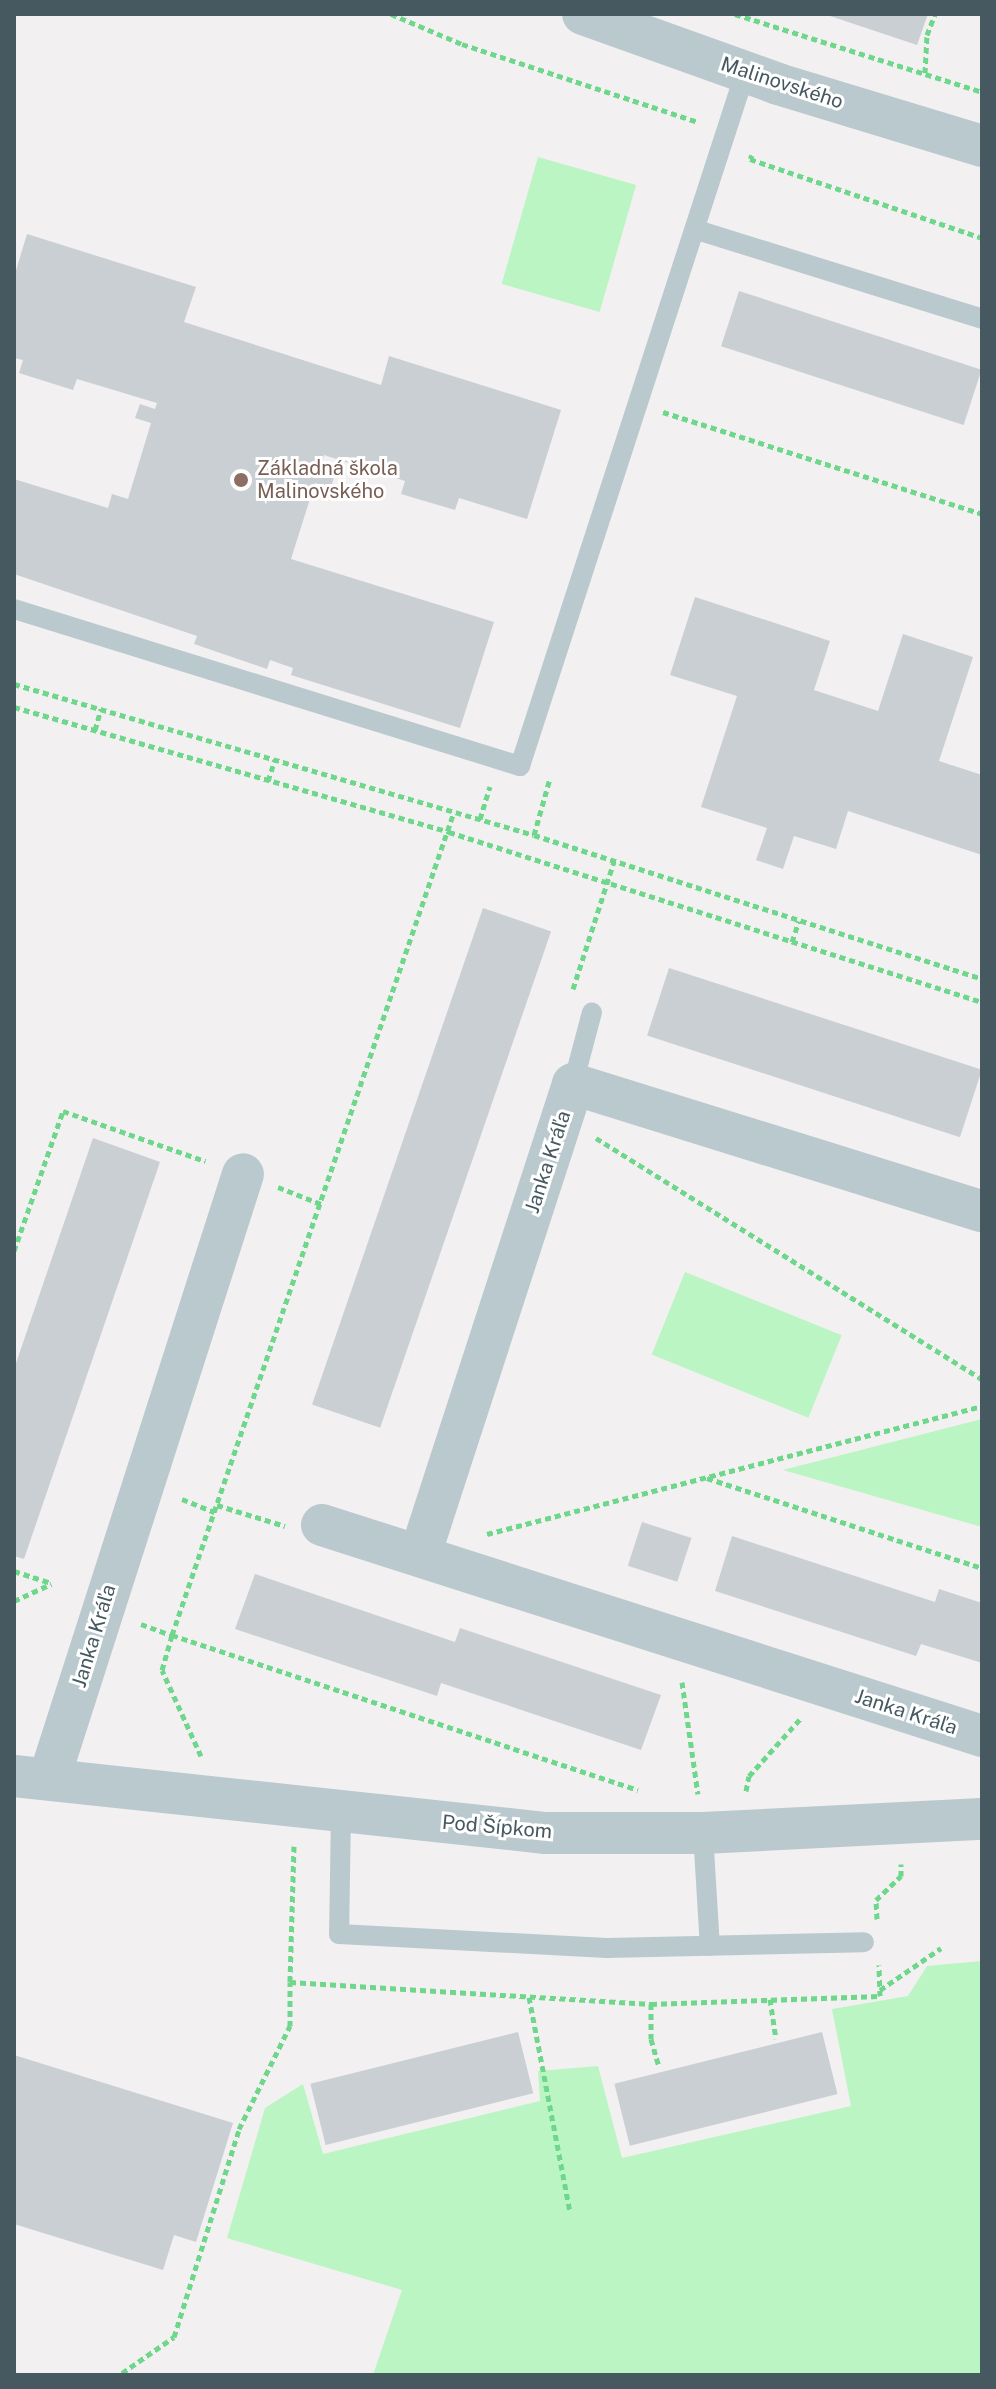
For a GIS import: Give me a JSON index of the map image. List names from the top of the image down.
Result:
{
  "streets": {
    "street": ["Malinovského", "Janka Kráľa", "Pod Šípkom"]
  },
  "crossings": [
    ["Janka Kráľa", "Pod Šípkom"]
  ],
  "places": ["Základná škola Malinovského"]
}
